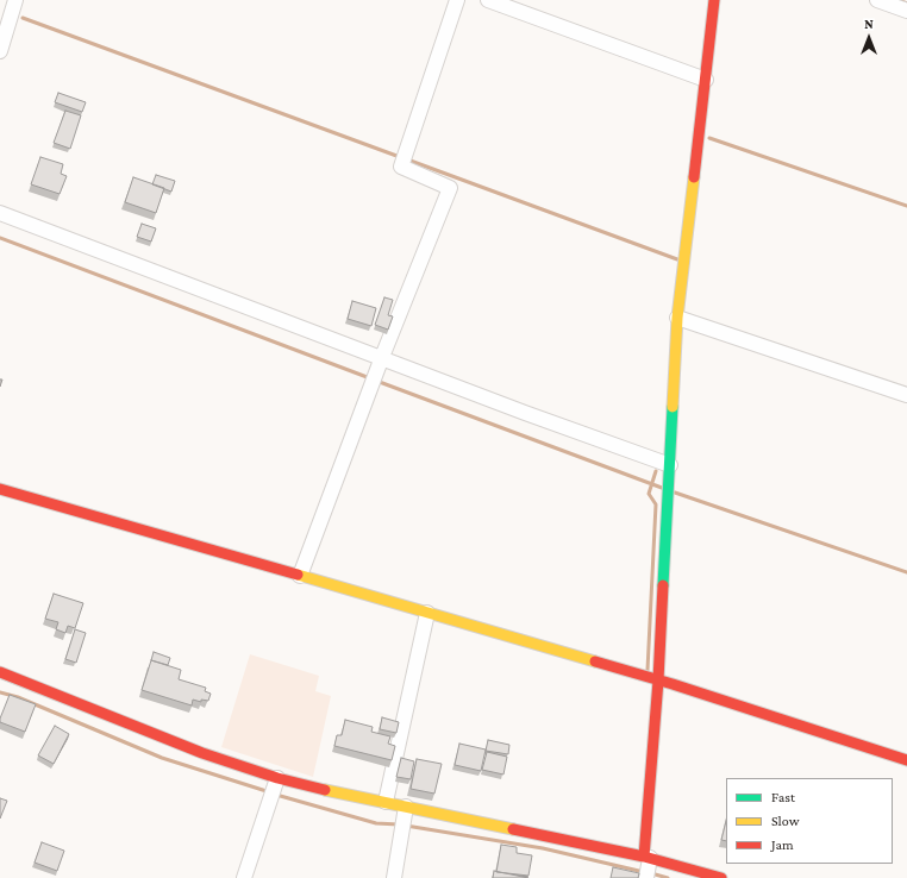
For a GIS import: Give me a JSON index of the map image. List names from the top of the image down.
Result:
{
  "legend": ["Fast", "Slow", "Jam"],
  "north": "top"
}
